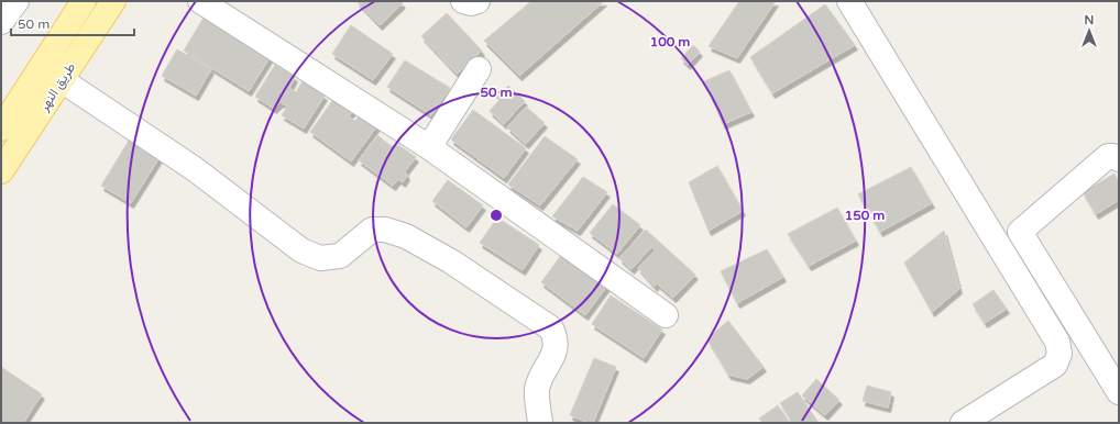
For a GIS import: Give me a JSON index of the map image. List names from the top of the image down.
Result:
{
  "streets": {
    "main road": ["طريق النهر"]
  },
  "scale_bar": "50 m",
  "north": "top",
  "rings": ["100 m", "50 m", "150 m"]
}
